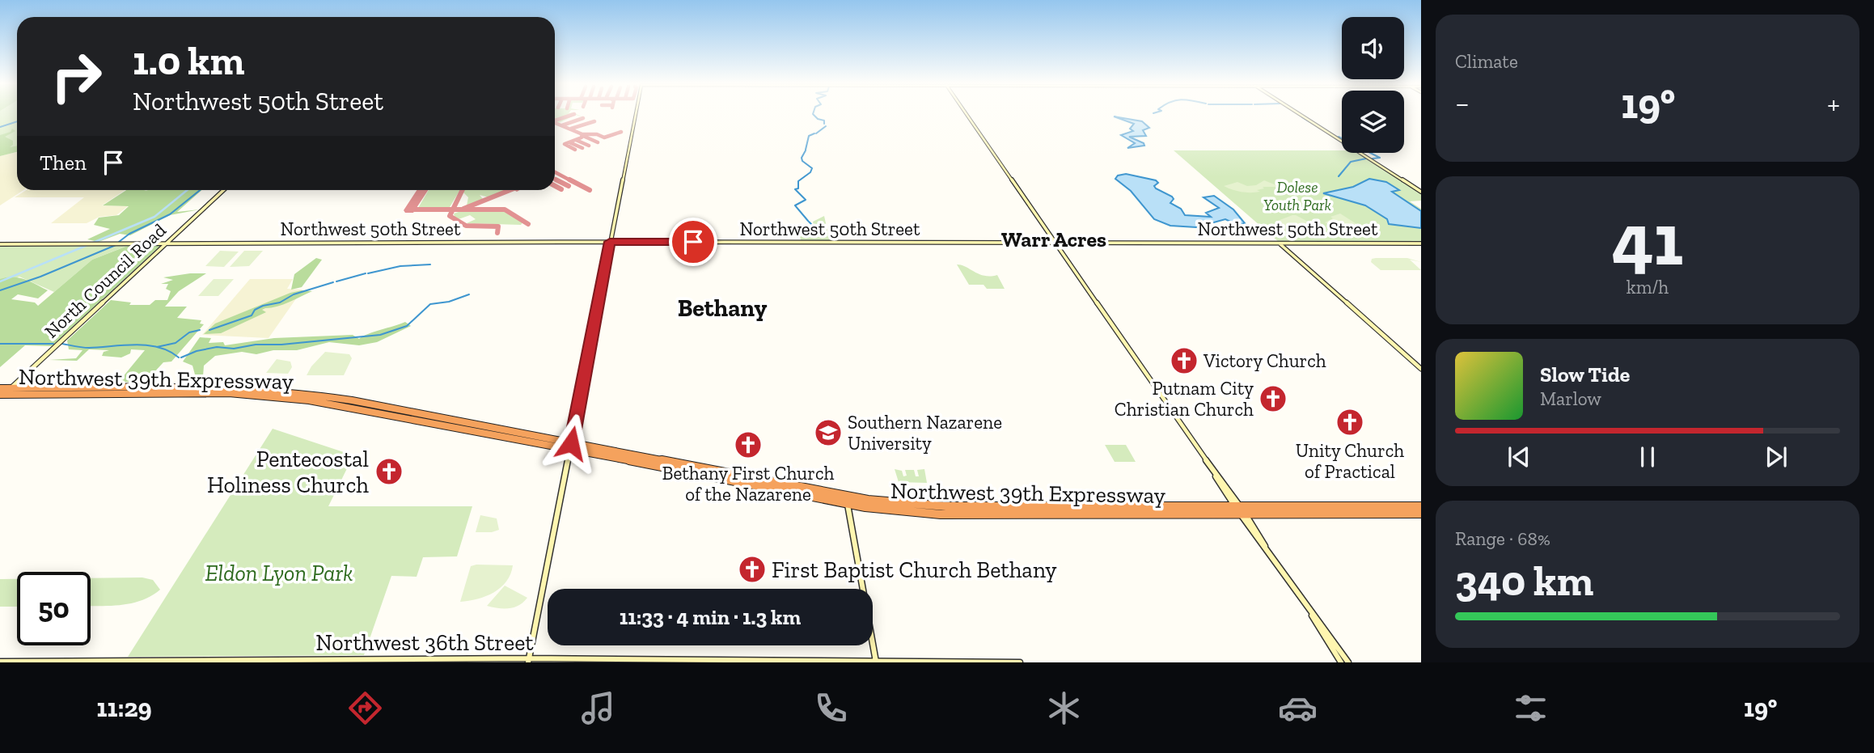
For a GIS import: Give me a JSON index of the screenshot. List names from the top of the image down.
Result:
{
  "streets": {
    "highway": ["Northwest 39th Expressway"],
    "main road": ["Northwest 50th Street", "North Council Road", "Northwest 36th Street"]
  },
  "crossings": [
    ["Northwest 50th Street", "North Council Road"],
    ["North Council Road", "Northwest 39th Expressway"]
  ],
  "districts": ["Warr Acres", "Bethany"],
  "parks": ["Dolese Youth Park", "Eldon Lyon Park"],
  "places": {
    "church": [
      "Victory Church",
      "Putnam City Christian Church",
      "Unity Church of Practical",
      "Bethany First Church of the Nazarene",
      "Pentecostal Holiness Church",
      "First Baptist Church Bethany"
    ],
    "school or university": ["Southern Nazarene University"]
  },
  "page": {
    "tile": [
      "Climate",
      ["41", "km/h"],
      ["Range · 68%", "340 km"]
    ],
    "turn": ["1.0 km", "Northwest 50th Street"],
    "heat": ["−", "19°", "+"],
    "then": "Then",
    "song": ["Slow Tide", "Marlow"],
    "limit": "50",
    "trip": "11:33 · 4 min · 1.3 km",
    "tabs": ["11:29", "19°"]
  }
}
